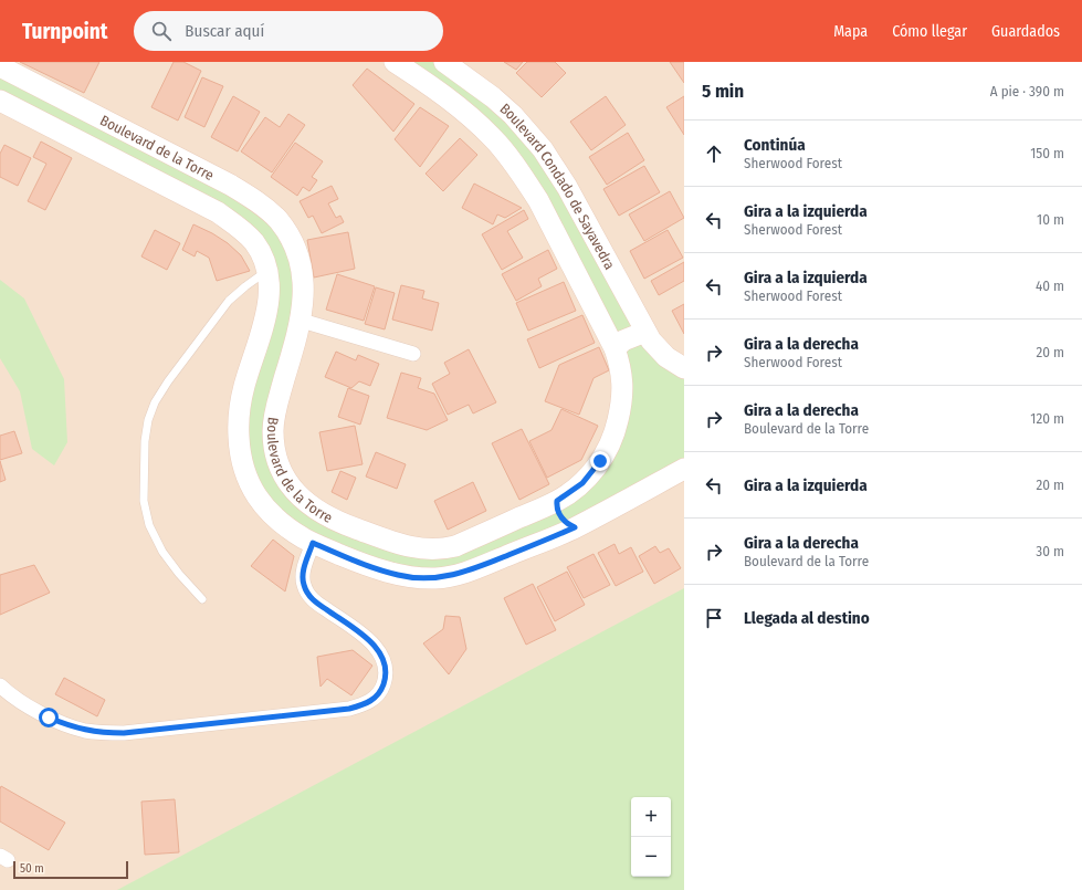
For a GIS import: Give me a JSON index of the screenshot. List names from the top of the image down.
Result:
{
  "streets": {
    "street": ["Boulevard de la Torre", "Boulevard Condado de Sayavedra"]
  },
  "crossings": [
    ["Boulevard de la Torre", "Boulevard Condado de Sayavedra"]
  ],
  "scale_bar": "50 m",
  "page": {
    "header": "Turnpoint",
    "search": "Buscar aquí",
    "nav": ["Mapa", "Cómo llegar", "Guardados"],
    "heading": ["5 min", "A pie · 390 m"],
    "list": [
      ["Continúa", "Sherwood Forest", "150 m"],
      ["Gira a la izquierda", "Sherwood Forest", "10 m"],
      ["Gira a la izquierda", "Sherwood Forest", "40 m"],
      ["Gira a la derecha", "Sherwood Forest", "20 m"],
      ["Gira a la derecha", "Boulevard de la Torre", "120 m"],
      ["Gira a la izquierda", "20 m"],
      ["Gira a la derecha", "Boulevard de la Torre", "30 m"],
      "Llegada al destino"
    ],
    "map_buttons": ["+", "−"],
    "scale": "50 m"
  }
}
